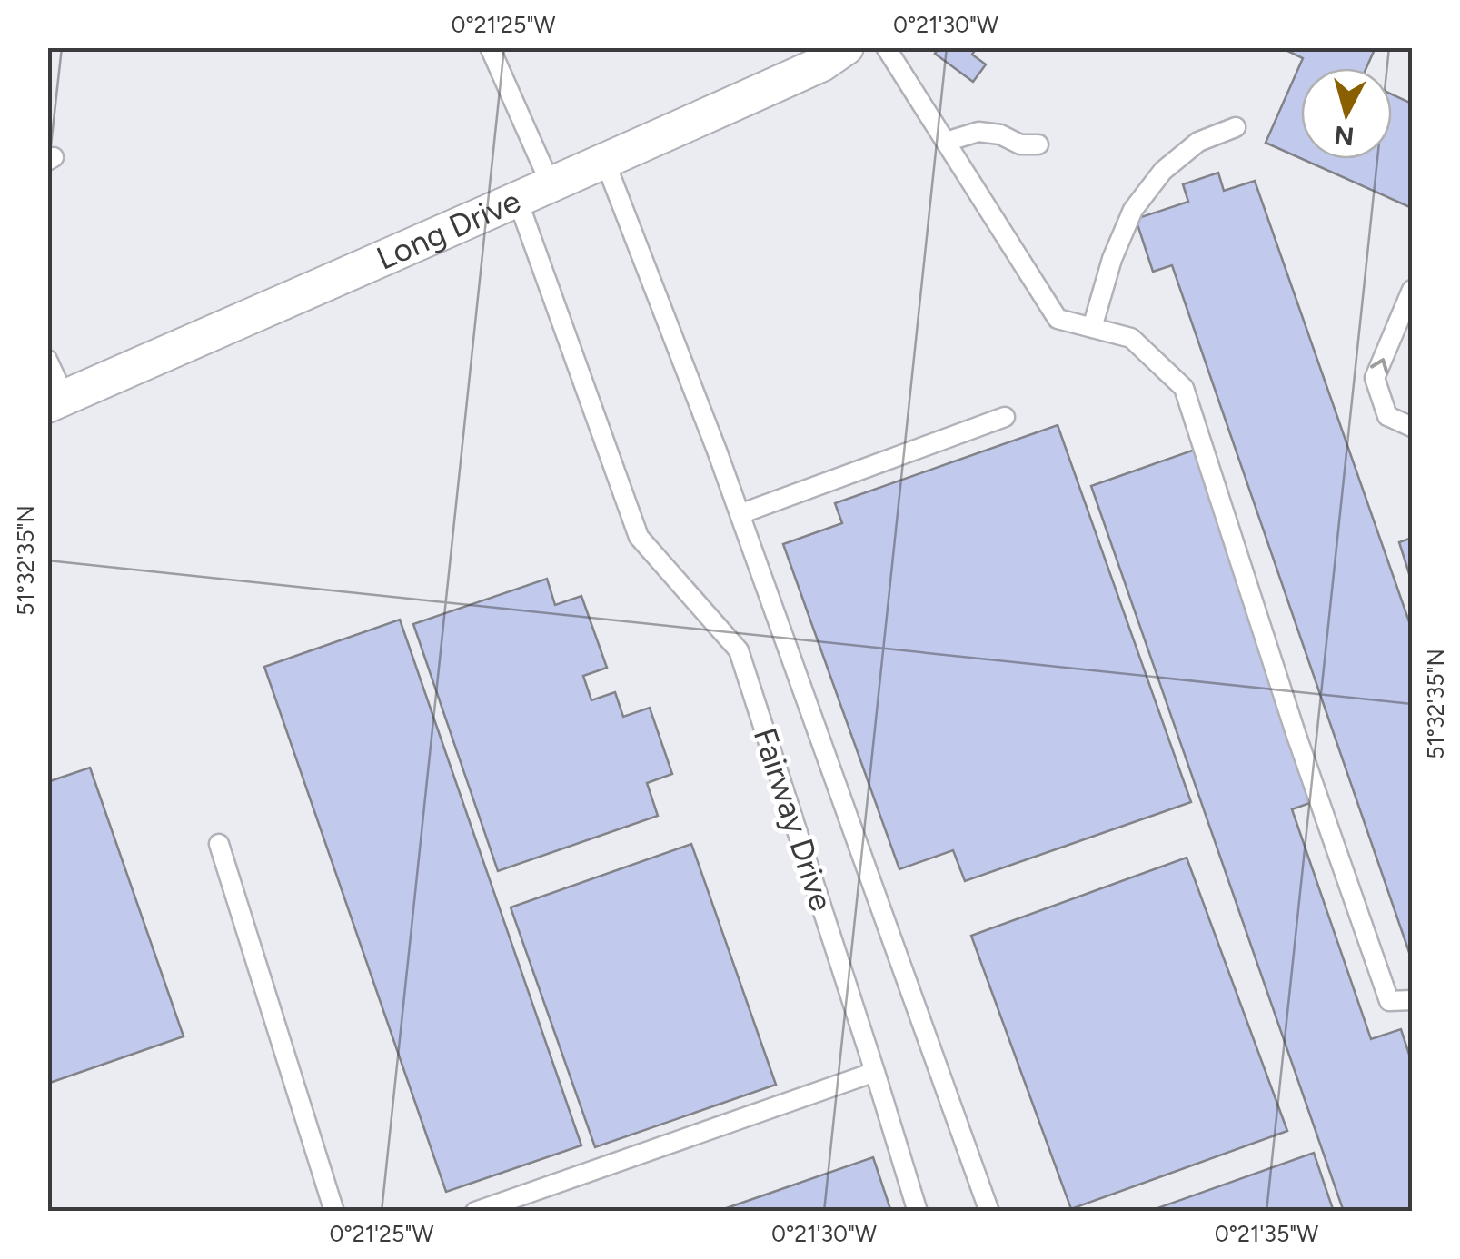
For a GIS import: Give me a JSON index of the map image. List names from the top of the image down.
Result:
{
  "streets": {
    "street": ["Long Drive"],
    "lane": ["Fairway Drive"]
  },
  "crossings": [
    ["Long Drive", "Fairway Drive"]
  ],
  "north": "bottom",
  "coordinates": [
    "0°21'25\"W",
    "0°21'30\"W",
    "51°32'35\"N",
    "0°21'35\"W"
  ]
}
